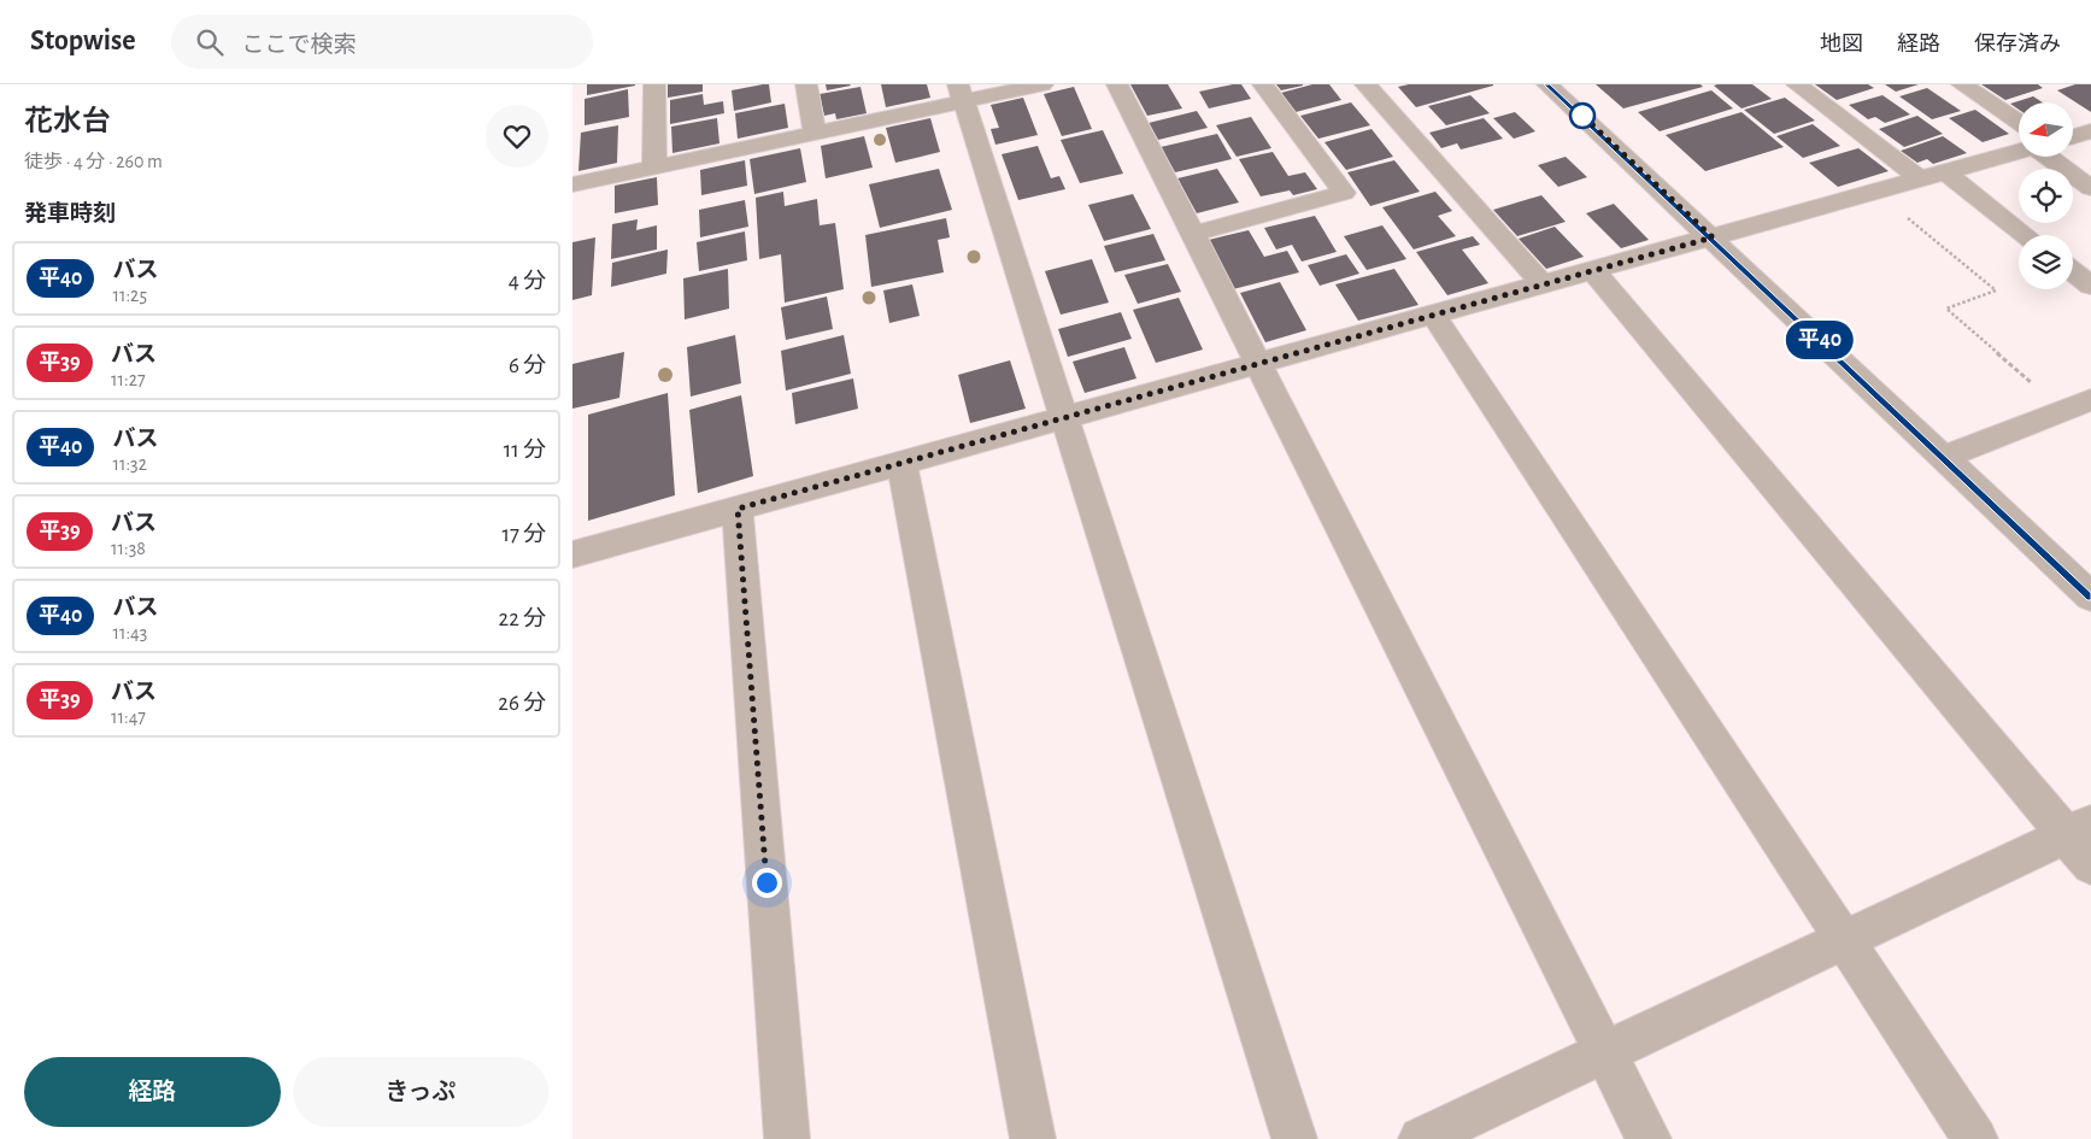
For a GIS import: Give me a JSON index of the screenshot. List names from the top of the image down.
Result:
{
  "lines": ["bus line 平40"],
  "north": "left",
  "page": {
    "header": "Stopwise",
    "search": "ここで検索",
    "nav": ["地図", "経路", "保存済み"],
    "heading": [
      ["花水台", "徒歩 · 4 分 · 260 m"],
      "発車時刻"
    ],
    "on_map": "平40",
    "list": [
      {
        "mark": "平40",
        "name": "バス",
        "note": "11:25",
        "value": "4 分"
      },
      {
        "mark": "平39",
        "name": "バス",
        "note": "11:27",
        "value": "6 分"
      },
      {
        "mark": "平40",
        "name": "バス",
        "note": "11:32",
        "value": "11 分"
      },
      {
        "mark": "平39",
        "name": "バス",
        "note": "11:38",
        "value": "17 分"
      },
      {
        "mark": "平40",
        "name": "バス",
        "note": "11:43",
        "value": "22 分"
      },
      {
        "mark": "平39",
        "name": "バス",
        "note": "11:47",
        "value": "26 分"
      }
    ],
    "buttons": ["経路", "きっぷ"]
  }
}
